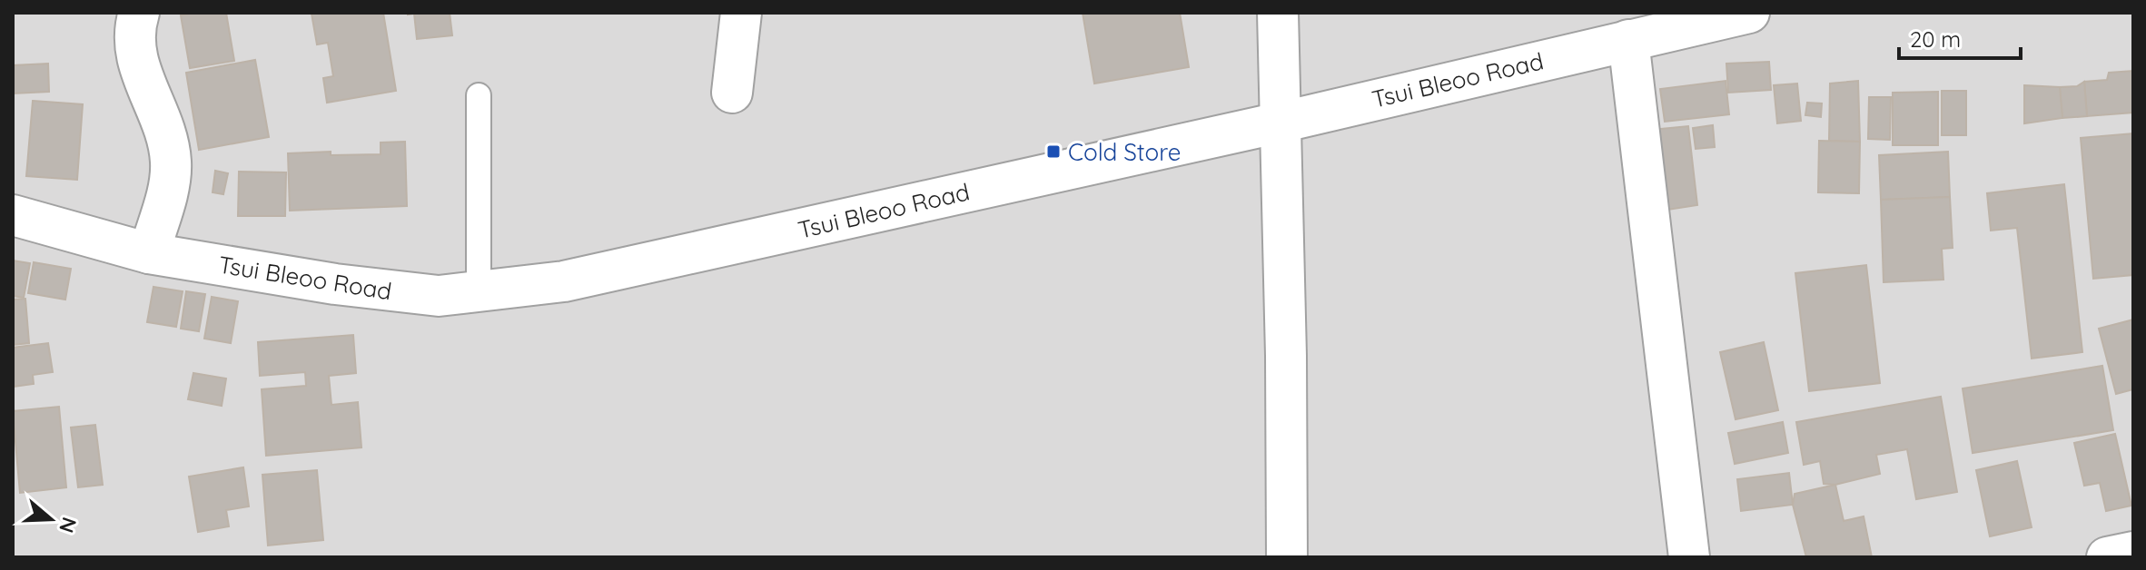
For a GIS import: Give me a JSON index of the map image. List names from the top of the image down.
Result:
{
  "streets": {
    "street": ["Tsui Bleoo Road"]
  },
  "places": {
    "transit": ["Cold Store"]
  },
  "scale_bar": "20 m",
  "north": "right"
}
